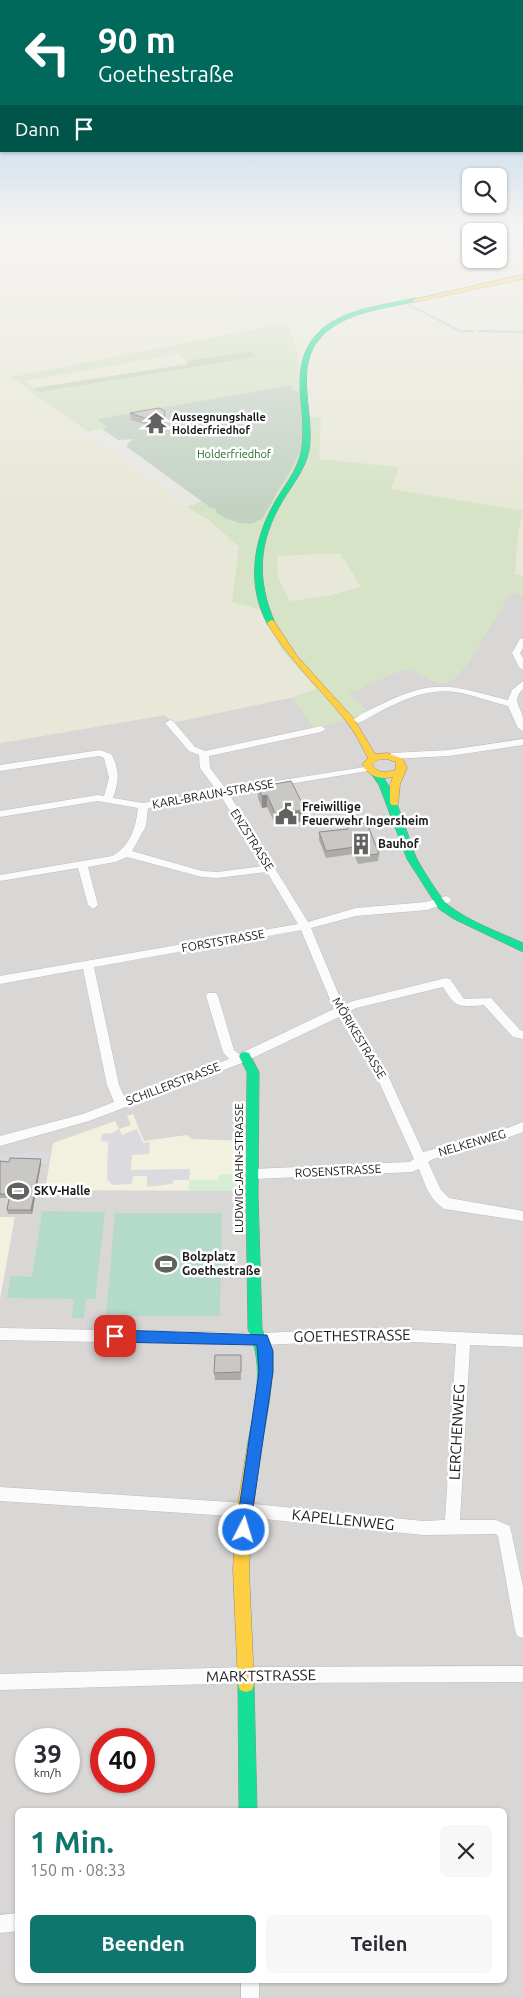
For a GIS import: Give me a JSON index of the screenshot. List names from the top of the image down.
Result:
{
  "streets": {
    "street": [
      "KARL-BRAUN-STRASSE",
      "ENZSTRASSE",
      "FORSTSTRASSE",
      "MÖRIKESTRASSE",
      "SCHILLERSTRASSE",
      "NELKENWEG",
      "LUDWIG-JAHN-STRASSE",
      "ROSENSTRASSE",
      "GOETHESTRASSE",
      "LERCHENWEG",
      "KAPELLENWEG",
      "MARKTSTRASSE"
    ]
  },
  "crossings": [
    ["KARL-BRAUN-STRASSE", "ENZSTRASSE"],
    ["ENZSTRASSE", "FORSTSTRASSE"],
    ["ENZSTRASSE", "MÖRIKESTRASSE"],
    ["FORSTSTRASSE", "MÖRIKESTRASSE"],
    ["MÖRIKESTRASSE", "SCHILLERSTRASSE"],
    ["MÖRIKESTRASSE", "NELKENWEG"],
    ["MÖRIKESTRASSE", "ROSENSTRASSE"],
    ["SCHILLERSTRASSE", "LUDWIG-JAHN-STRASSE"],
    ["NELKENWEG", "ROSENSTRASSE"],
    ["LUDWIG-JAHN-STRASSE", "ROSENSTRASSE"],
    ["LUDWIG-JAHN-STRASSE", "GOETHESTRASSE"],
    ["LUDWIG-JAHN-STRASSE", "KAPELLENWEG"],
    ["LUDWIG-JAHN-STRASSE", "MARKTSTRASSE"],
    ["GOETHESTRASSE", "LERCHENWEG"],
    ["LERCHENWEG", "KAPELLENWEG"]
  ],
  "parks": ["Holderfriedhof"],
  "places": {
    "temple": ["Aussegnungshalle Holderfriedhof"],
    "public building": ["Freiwillige Feuerwehr Ingersheim"],
    "building": ["Bauhof"],
    "sports": ["SKV-Halle", "Bolzplatz Goethestraße"]
  },
  "page": {
    "turn": ["90 m", "Goethestraße"],
    "then": "Dann",
    "speed": "39 km/h",
    "limit": "40",
    "heading": ["1 Min.", "150 m · 08:33"],
    "buttons": ["Beenden", "Teilen"]
  }
}
